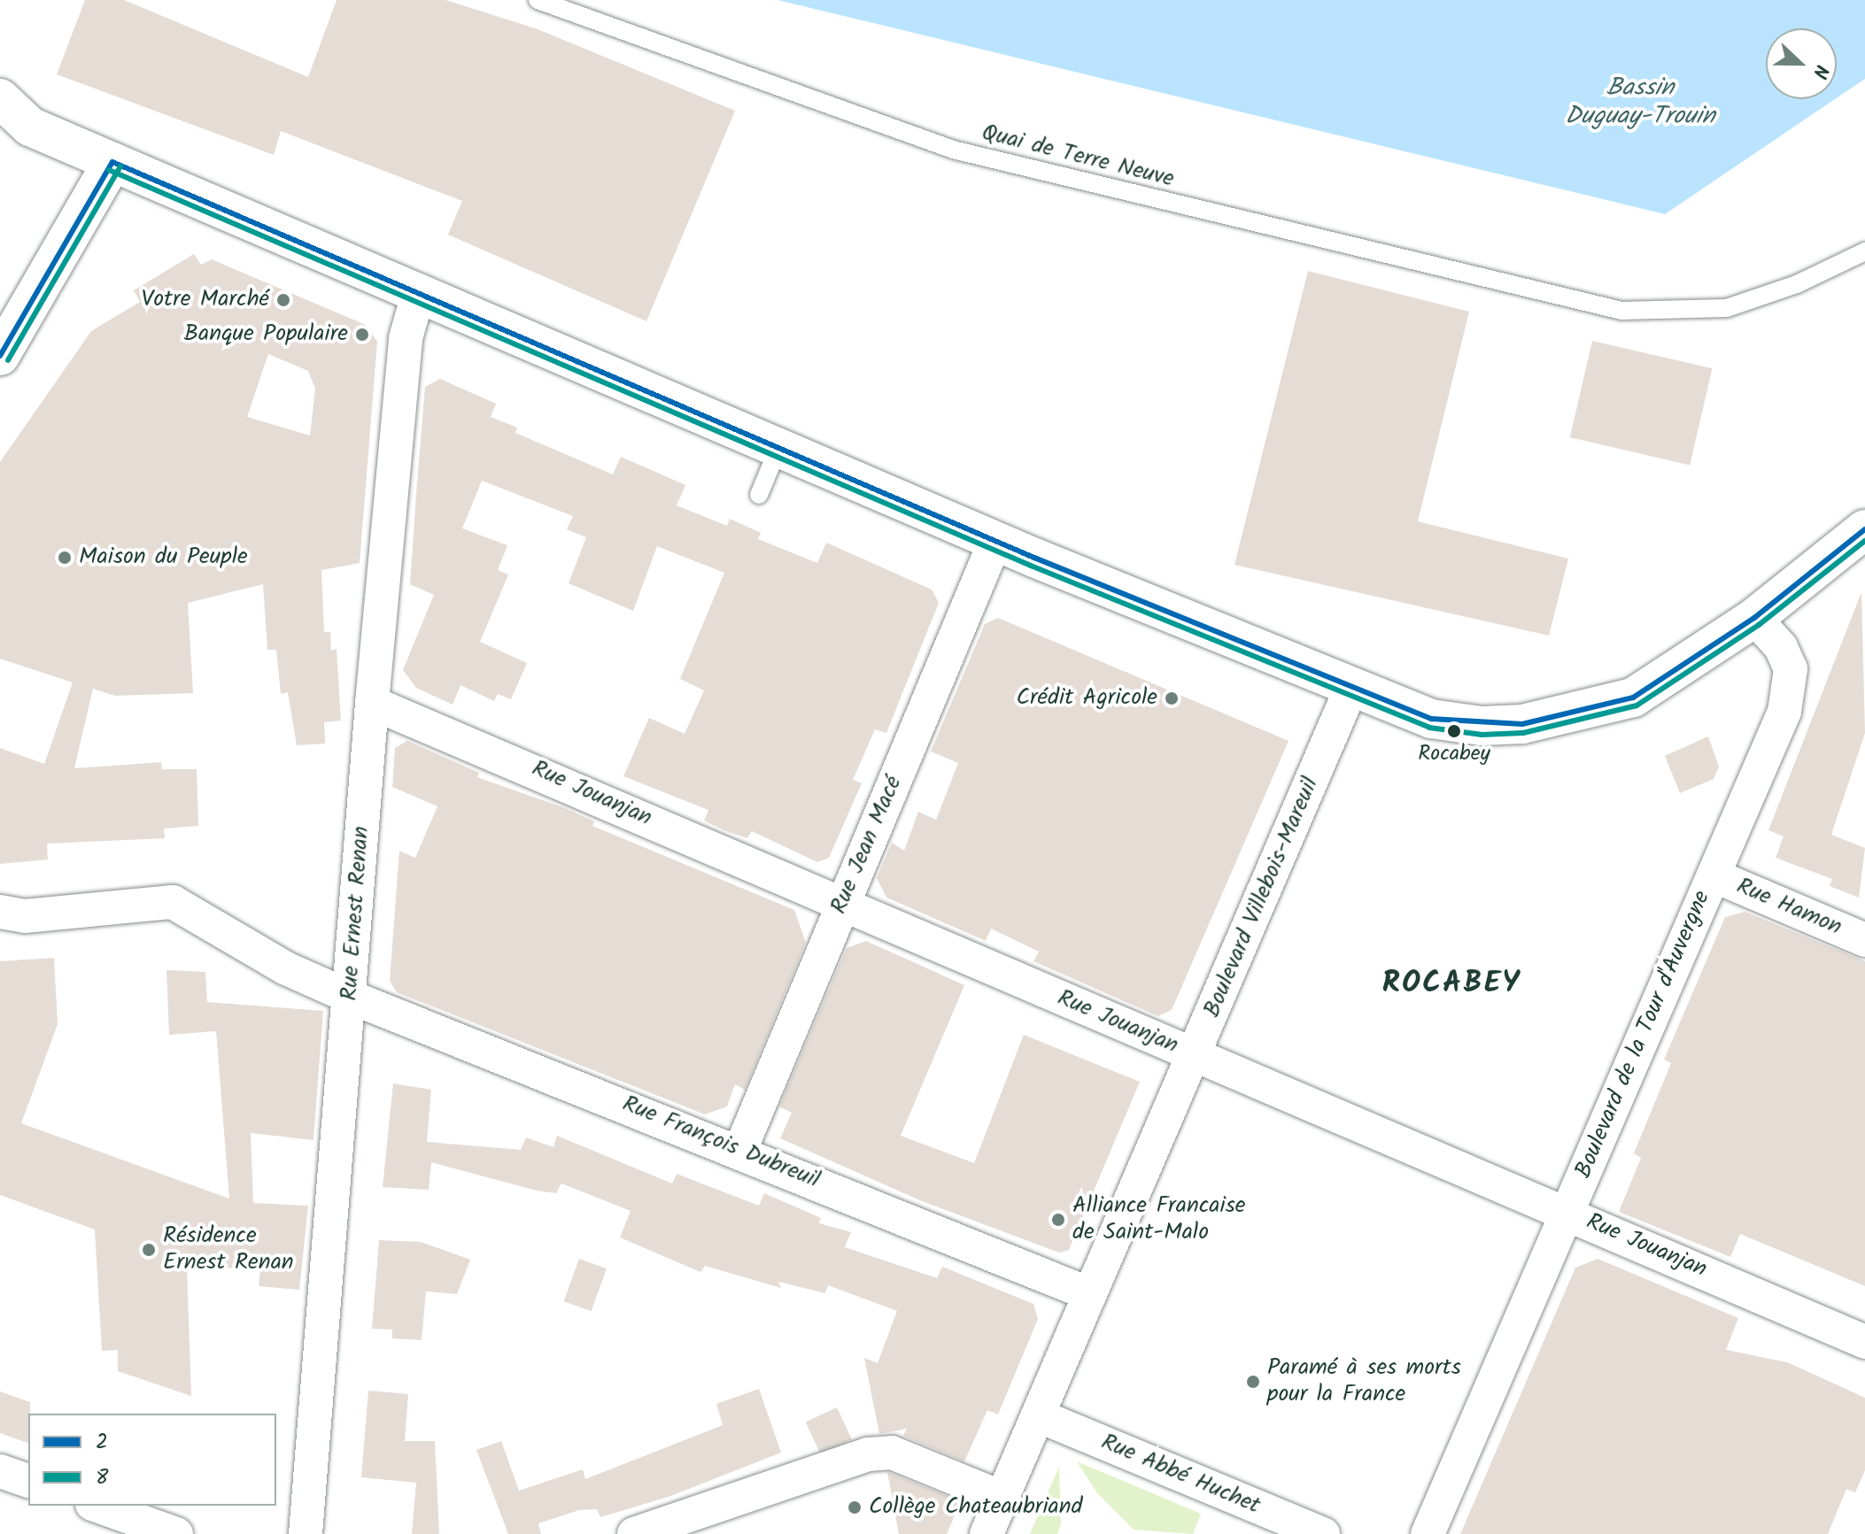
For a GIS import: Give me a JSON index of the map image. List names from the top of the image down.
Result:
{
  "streets": {
    "street": [
      "Rue Jouanjan",
      "Rue Jean Macé",
      "Boulevard Villebois-Mareuil",
      "Rue Hamon",
      "Rue Ernest Renan",
      "Boulevard de la Tour d'Auvergne",
      "Rue François Dubreuil",
      "Rue Abbé Huchet"
    ],
    "lane": ["Quai de Terre Neuve"]
  },
  "crossings": [
    ["Rue Jouanjan", "Rue Jean Macé"],
    ["Rue Jouanjan", "Boulevard Villebois-Mareuil"],
    ["Rue Jouanjan", "Rue Ernest Renan"],
    ["Rue Jouanjan", "Boulevard de la Tour d'Auvergne"],
    ["Rue Jean Macé", "Rue François Dubreuil"],
    ["Boulevard Villebois-Mareuil", "Rue François Dubreuil"],
    ["Boulevard Villebois-Mareuil", "Rue Abbé Huchet"],
    ["Rue Hamon", "Boulevard de la Tour d'Auvergne"],
    ["Rue Ernest Renan", "Rue François Dubreuil"]
  ],
  "districts": ["ROCABEY"],
  "water": ["Bassin Duguay-Trouin"],
  "places": [
    "Votre Marché",
    "Banque Populaire",
    "Maison du Peuple",
    "Crédit Agricole",
    "Rocabey",
    "Alliance Francaise de Saint-Malo",
    "Résidence Ernest Renan",
    "Paramé à ses morts pour la France",
    "Collège Chateaubriand"
  ],
  "lines": ["transit line 2", "transit line 8"],
  "legend": ["2", "8"],
  "north": "right"
}
